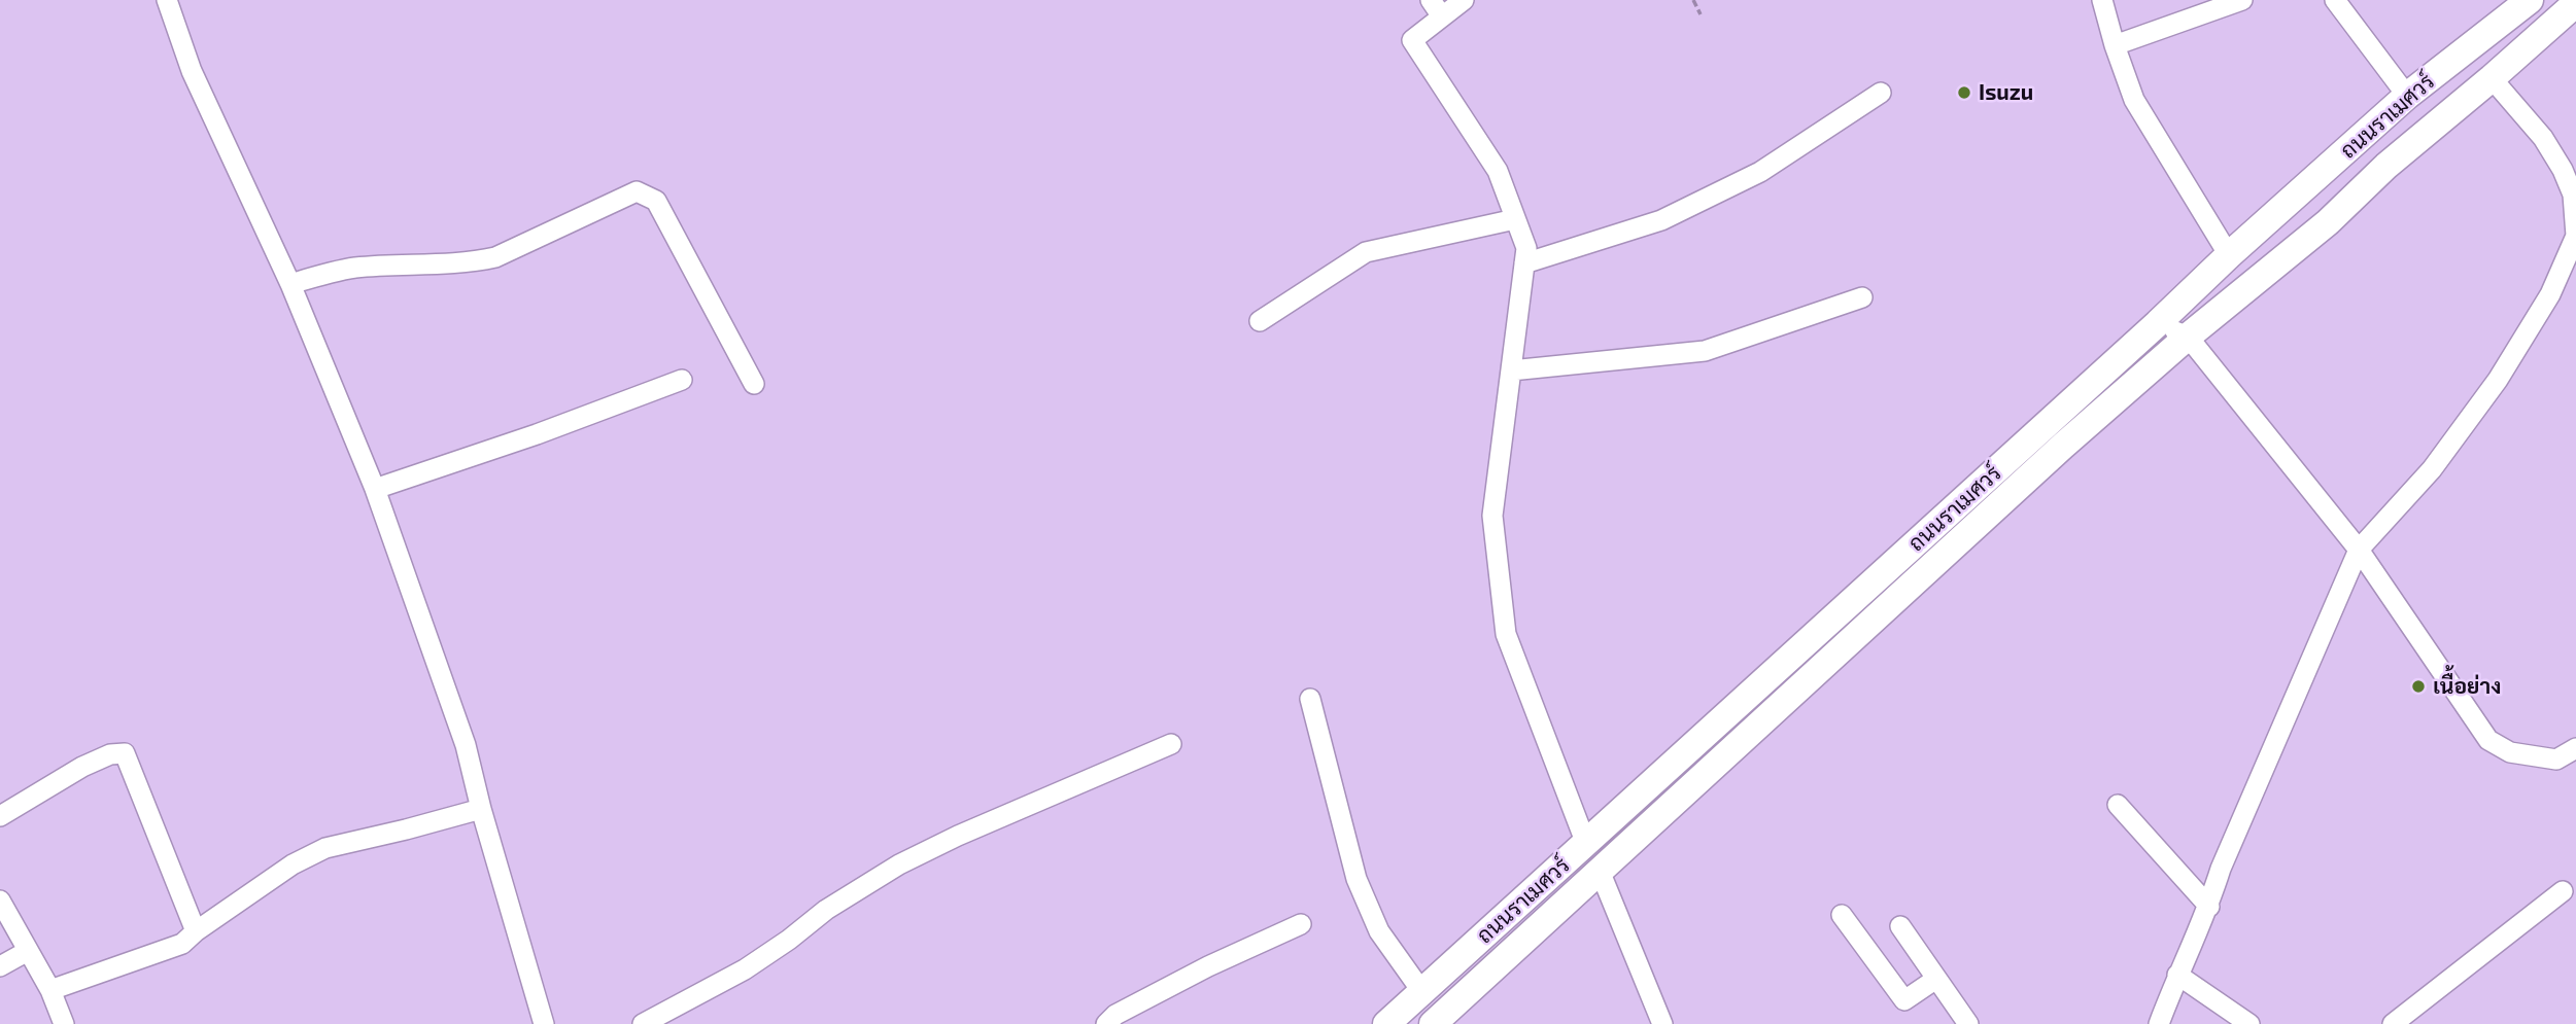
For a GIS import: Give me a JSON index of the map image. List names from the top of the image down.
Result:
{
  "streets": {
    "main road": ["ถนนราเมศวร์"]
  },
  "places": ["Isuzu", "เนื้อย่าง"]
}
